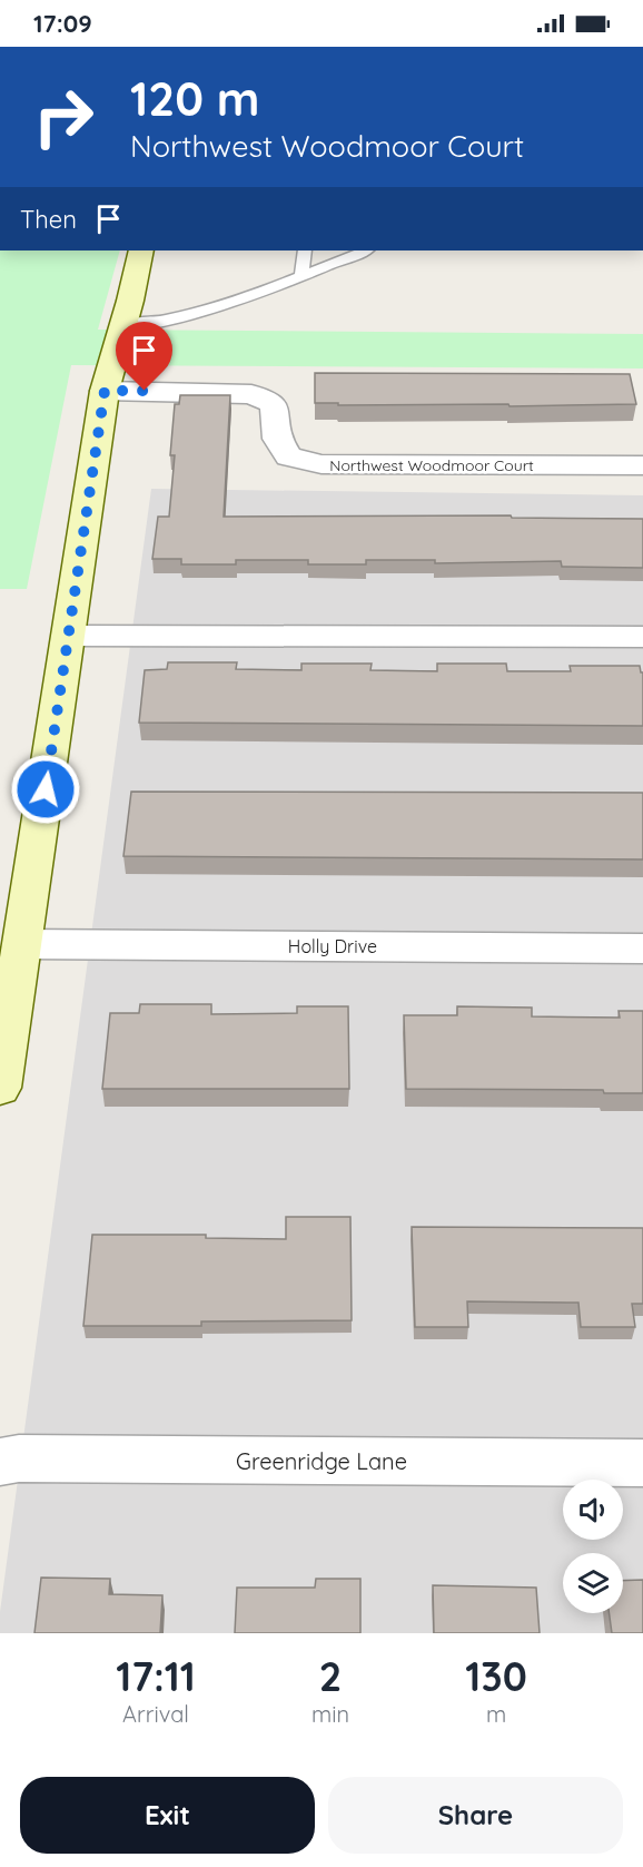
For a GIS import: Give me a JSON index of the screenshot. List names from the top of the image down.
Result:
{
  "streets": {
    "street": ["Northwest Woodmoor Court", "Holly Drive", "Greenridge Lane"]
  },
  "page": {
    "status": "17:09",
    "turn": ["120 m", "Northwest Woodmoor Court"],
    "then": "Then",
    "eta": [
      "17:11",
      "Arrival",
      "2",
      "min",
      "130",
      "m"
    ],
    "buttons": ["Exit", "Share"]
  }
}
